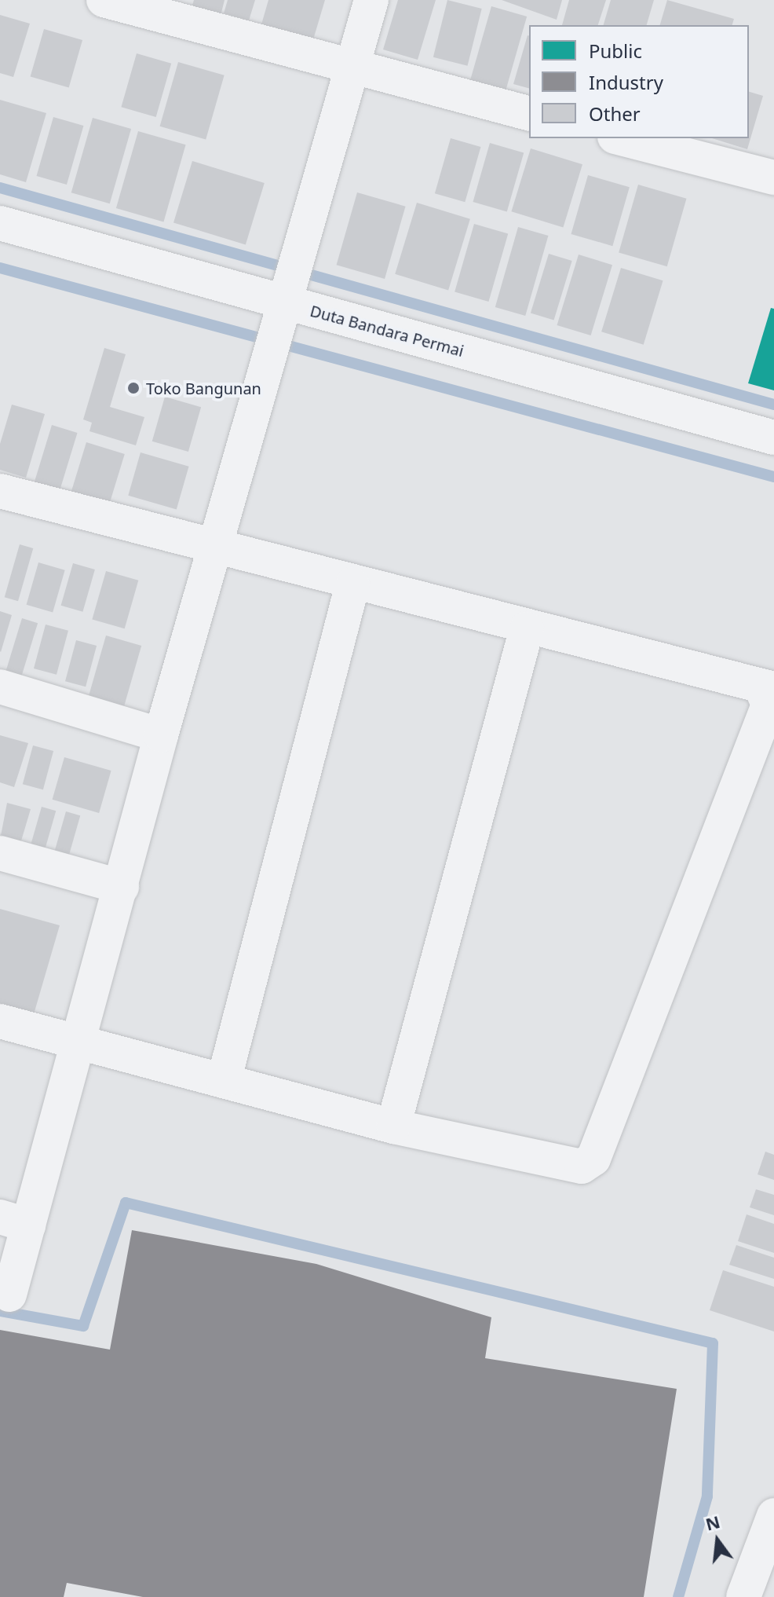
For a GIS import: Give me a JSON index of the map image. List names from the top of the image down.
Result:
{
  "streets": {
    "street": ["Duta Bandara Permai"]
  },
  "places": ["Toko Bangunan"],
  "legend": ["Public", "Industry", "Other"],
  "north": "top"
}
